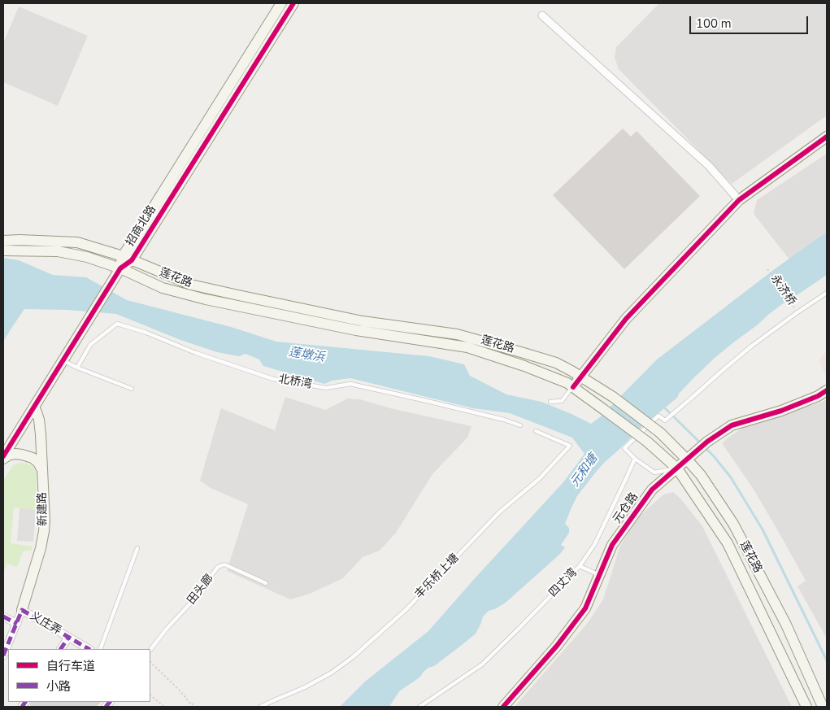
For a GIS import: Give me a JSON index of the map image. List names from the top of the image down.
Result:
{
  "streets": {
    "main road": [
      "招商北路",
      "莲花路",
      "元仓路",
      "新建路"
    ],
    "street": ["义庄弄"],
    "lane": [
      "北桥湾",
      "丰乐桥上塘",
      "四丈湾",
      "田头廊"
    ],
    "path": ["永济桥"]
  },
  "crossings": [
    ["招商北路", "莲花路"],
    ["招商北路", "新建路"],
    ["莲花路", "元仓路"],
    ["新建路", "义庄弄"]
  ],
  "water": ["莲墩浜", "元和塘"],
  "legend": ["自行车道", "小路"],
  "scale_bar": "100 m"
}
